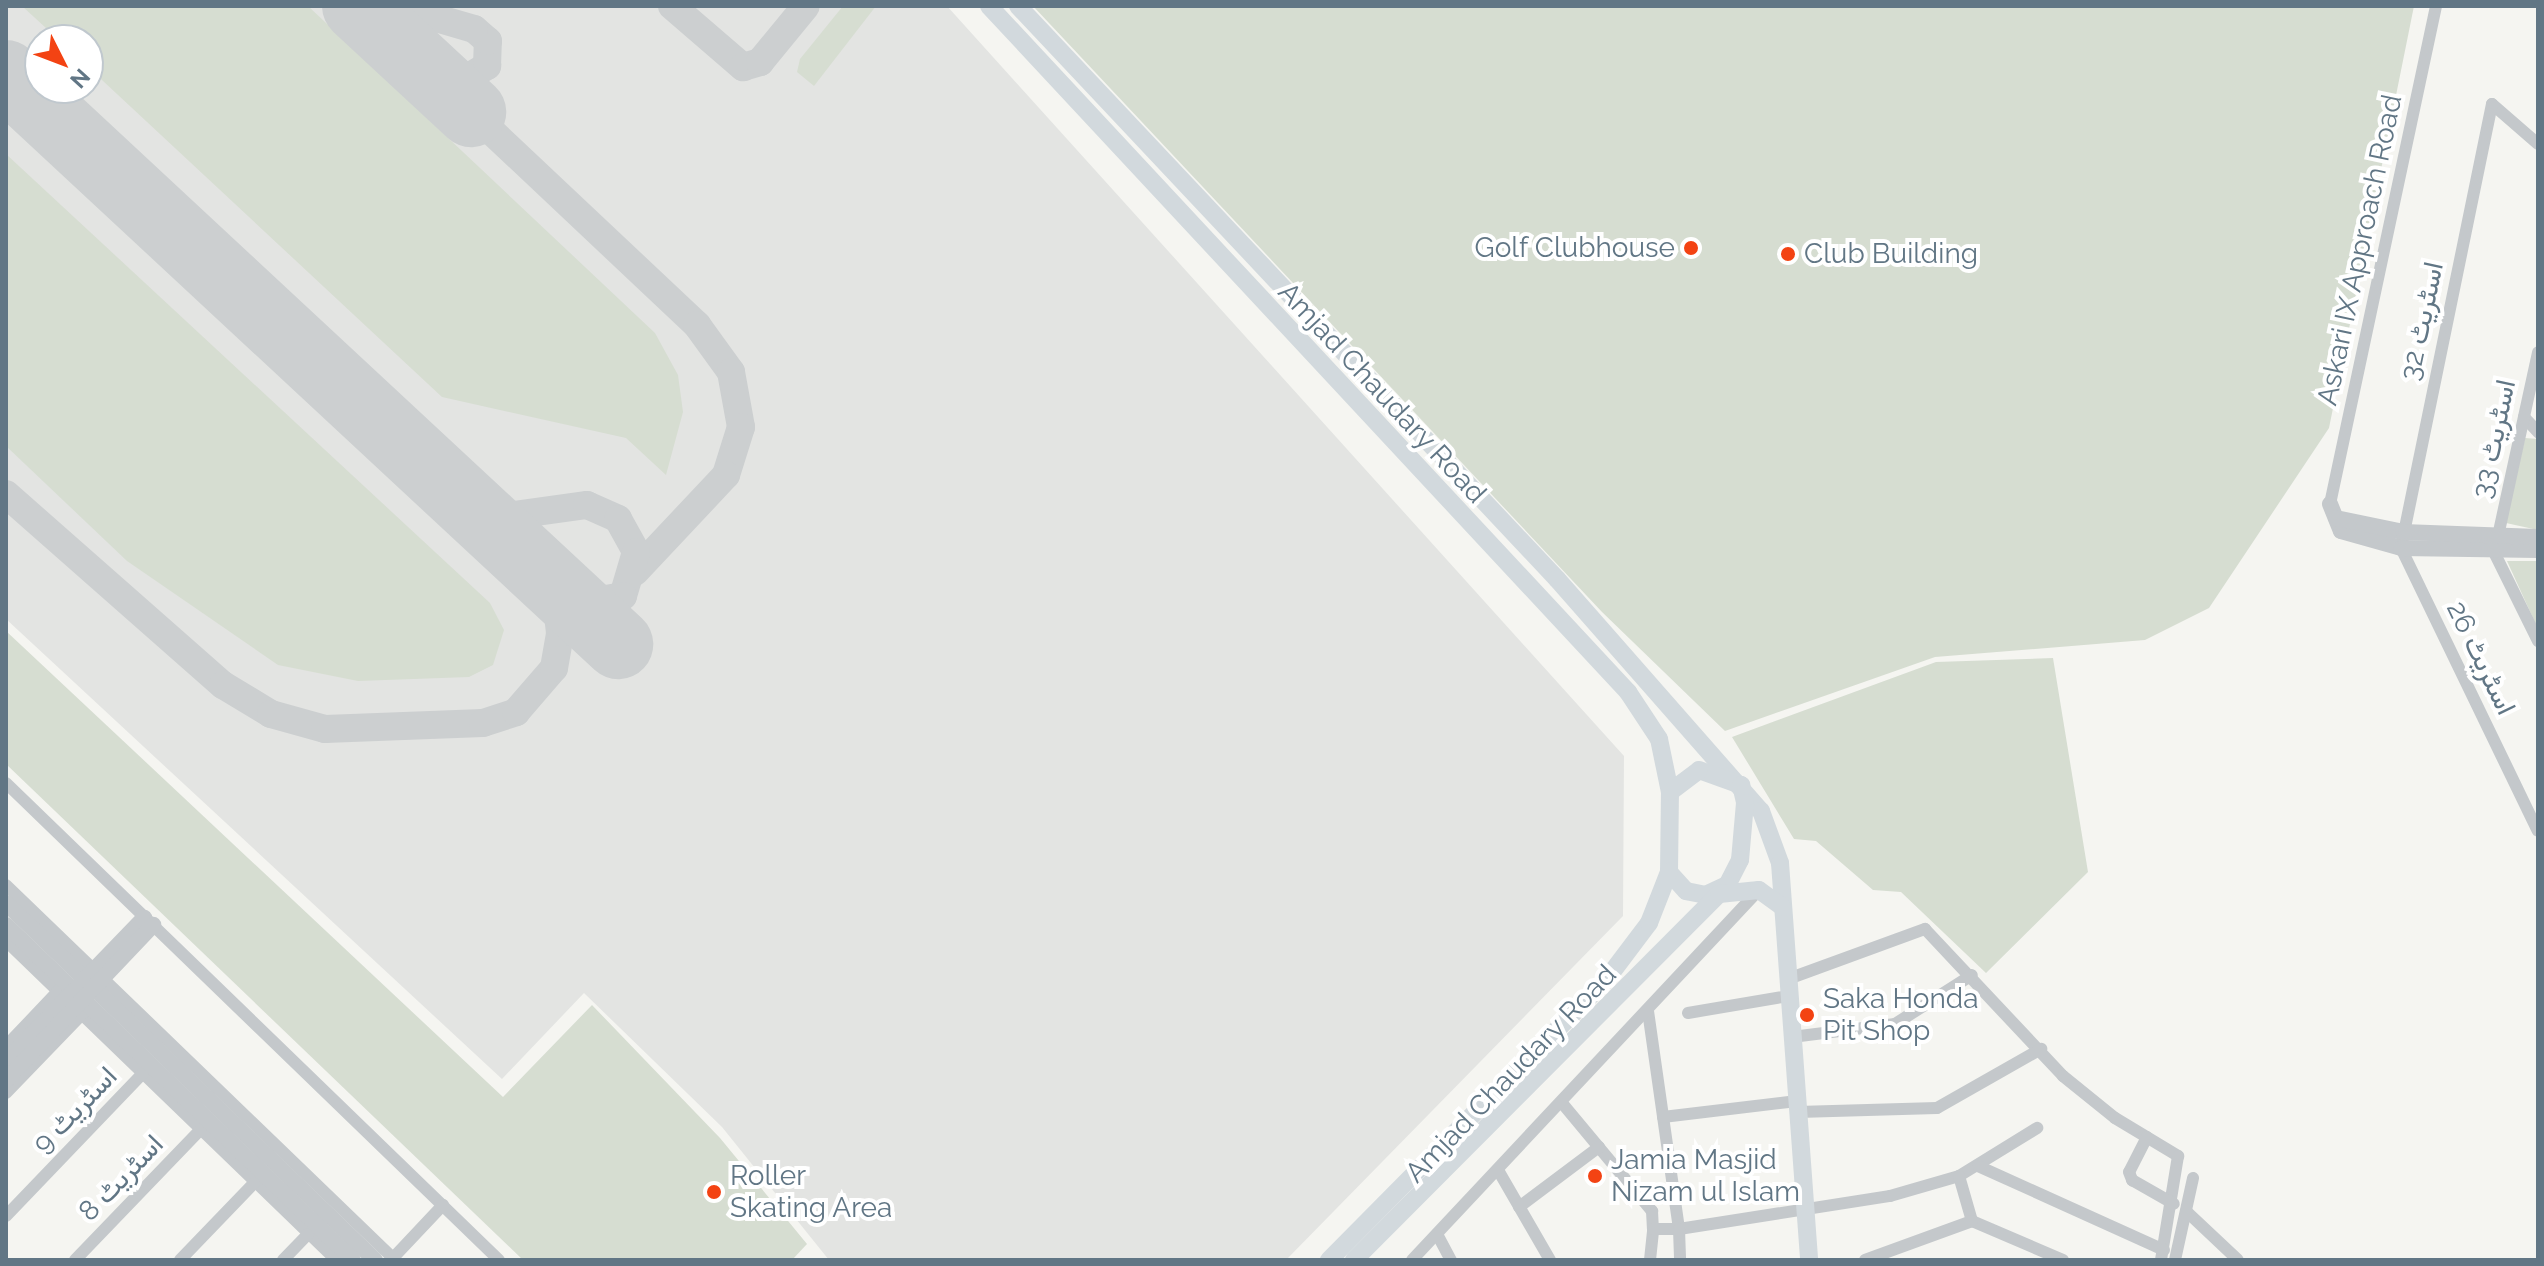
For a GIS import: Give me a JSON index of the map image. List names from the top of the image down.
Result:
{
  "streets": {
    "main road": ["Amjad Chaudary Road"],
    "street": [
      "Askari IX Approach Road",
      "اسٹریٹ 32",
      "اسٹریٹ 33",
      "اسٹریٹ 26",
      "اسٹریٹ 9",
      "اسٹریٹ 8"
    ]
  },
  "crossings": [
    ["اسٹریٹ 32", "اسٹریٹ 26"]
  ],
  "places": [
    "Golf Clubhouse",
    "Club Building",
    "Saka Honda Pit Shop",
    "Jamia Masjid Nizam ul Islam",
    "Roller Skating Area"
  ],
  "north": "bottom right"
}
